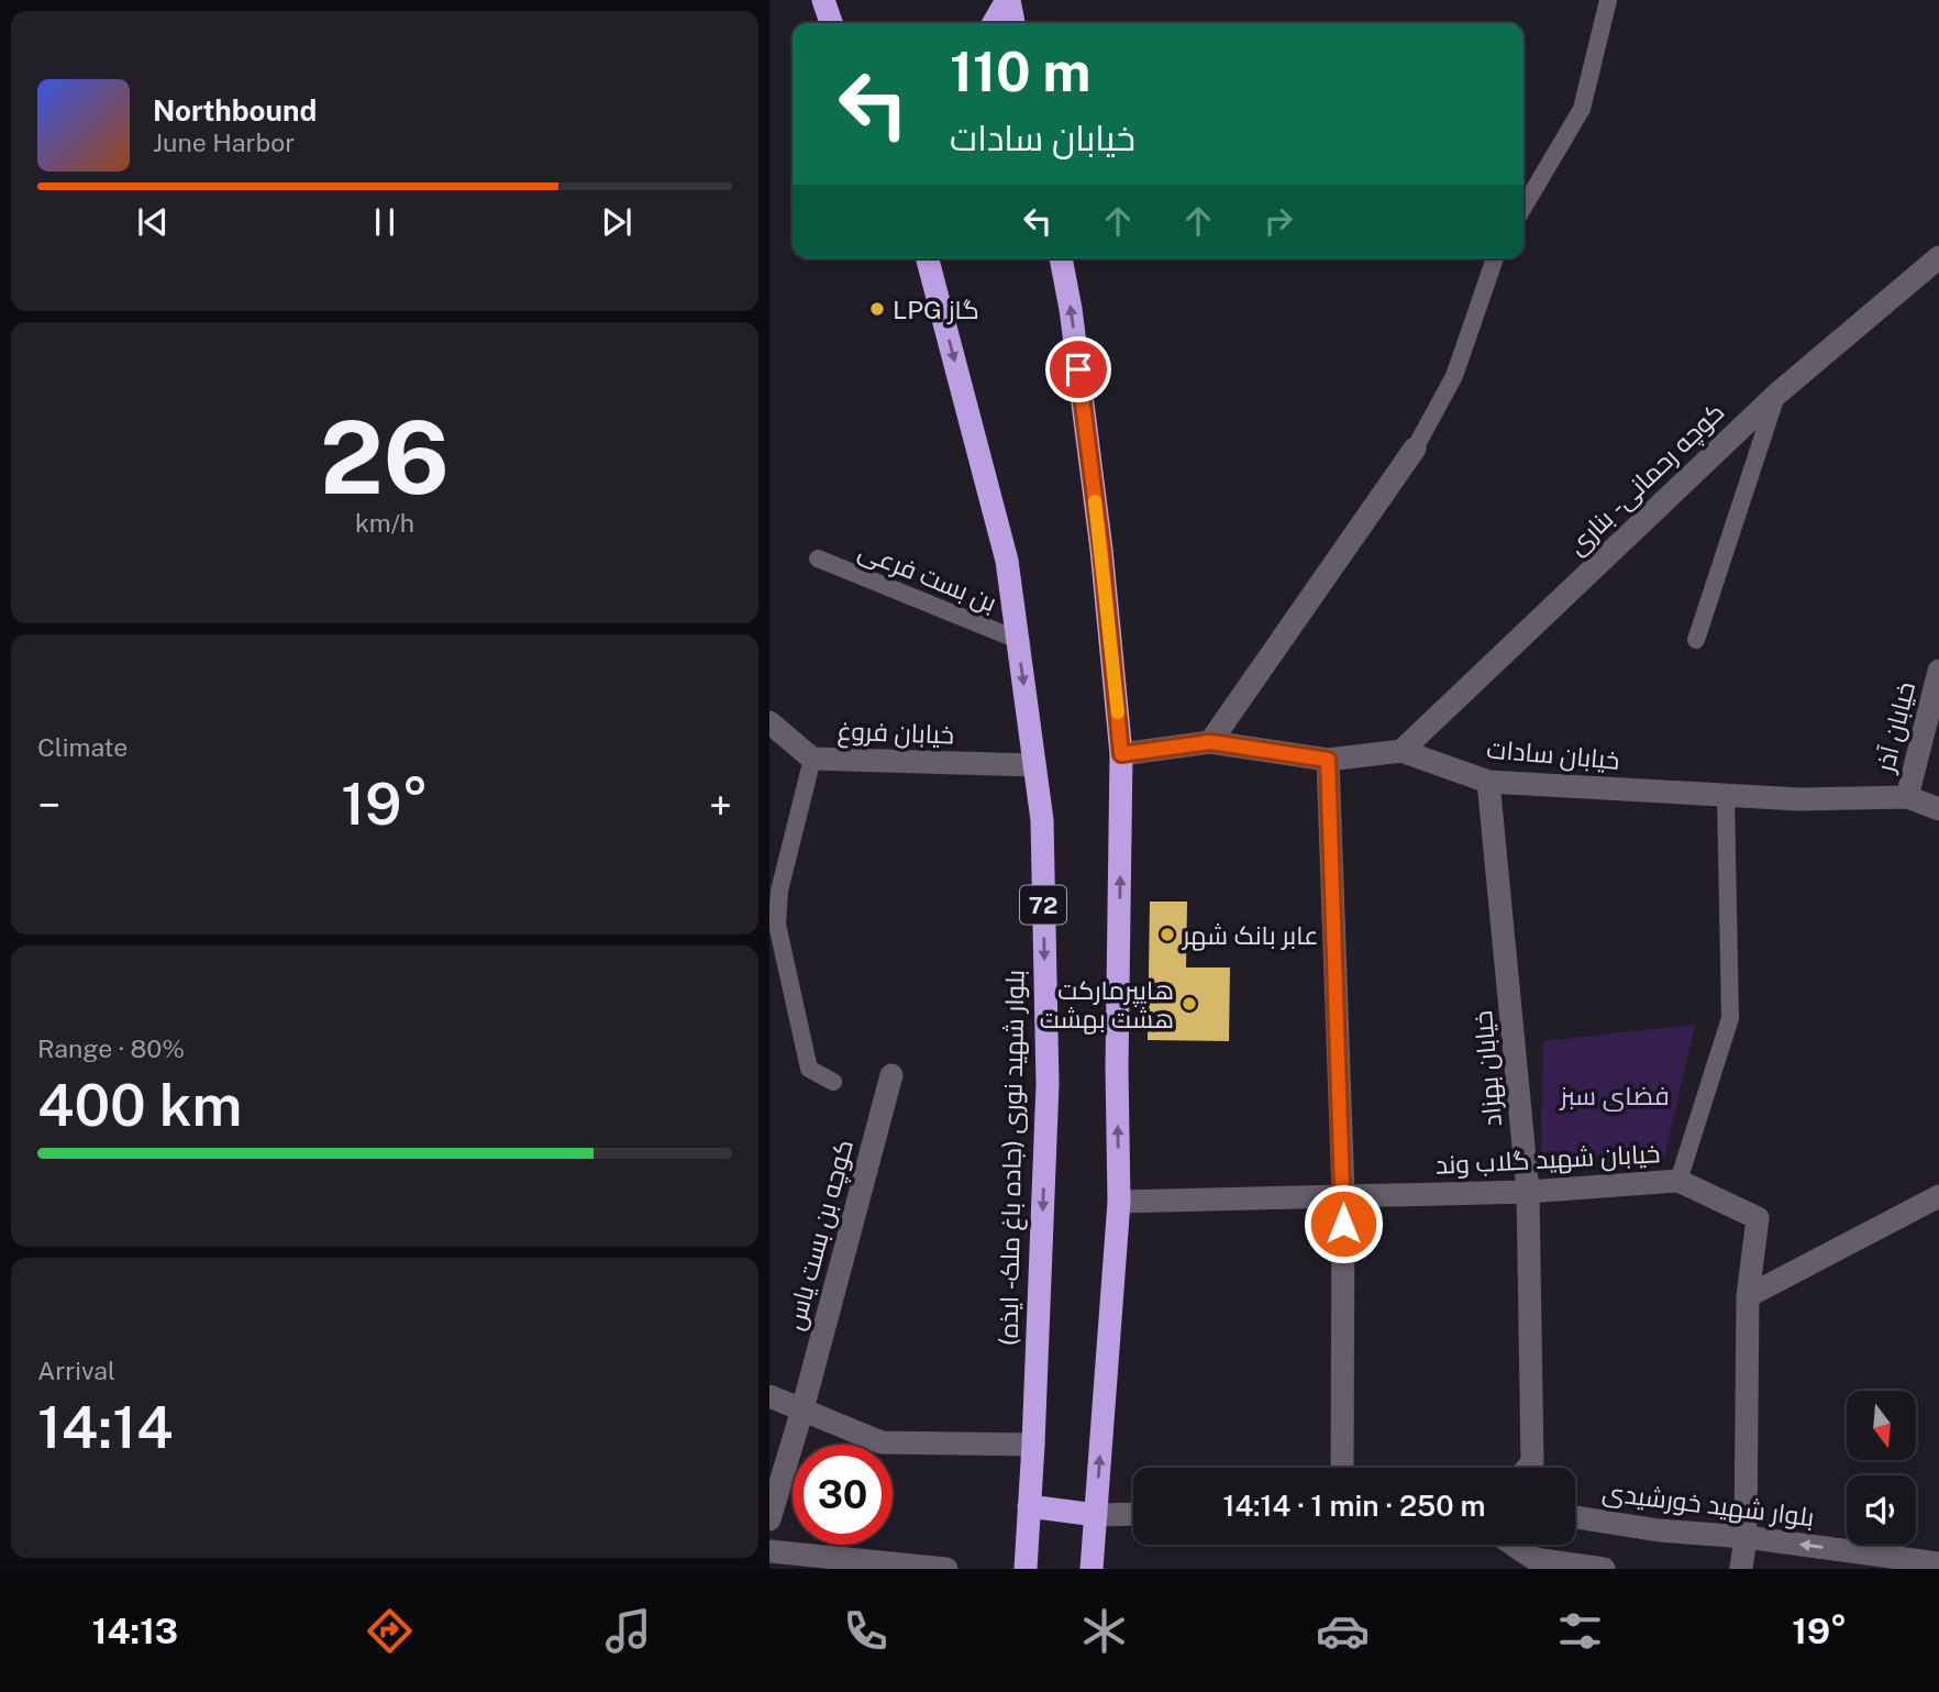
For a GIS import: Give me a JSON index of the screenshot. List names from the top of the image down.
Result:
{
  "streets": {
    "highway": ["72", "بلوار شهید نوری (جاده باغ ملک - ایذه)"],
    "street": [
      "کوچه رحمانی - بناری",
      "خیابان آذر",
      "خیابان فروغ",
      "خیابان سادات",
      "خیابان بهزاد",
      "خیابان شهید گلاب وند",
      "کوچه بن بست یاس",
      "بلوار شهید خورشیدی"
    ],
    "lane": ["بن بست فرعی"]
  },
  "crossings": [
    ["کوچه رحمانی - بناری", "خیابان سادات"],
    ["بن بست فرعی", "بلوار شهید نوری (جاده باغ ملک - ایذه)"],
    ["خیابان آذر", "خیابان سادات"],
    ["خیابان فروغ", "بلوار شهید نوری (جاده باغ ملک - ایذه)"],
    ["خیابان سادات", "خیابان بهزاد"],
    ["خیابان بهزاد", "خیابان شهید گلاب وند"],
    ["خیابان شهید گلاب وند", "بلوار شهید خورشیدی"]
  ],
  "one_way": ["بلوار شهید خورشیدی"],
  "parks": ["فضای سبز"],
  "places": ["LPG گاز", "عابر بانک شهر", "هایپرمارکت هشت بهشت"],
  "north": "bottom",
  "page": {
    "turn": ["110 m", "خیابان سادات"],
    "song": ["Northbound", "June Harbor"],
    "tile": [
      ["26", "km/h"],
      "Climate",
      ["Range · 80%", "400 km"],
      ["Arrival", "14:14"]
    ],
    "heat": ["−", "19°", "+"],
    "limit": "30",
    "trip": "14:14 · 1 min · 250 m",
    "tabs": ["14:13", "19°"]
  }
}
